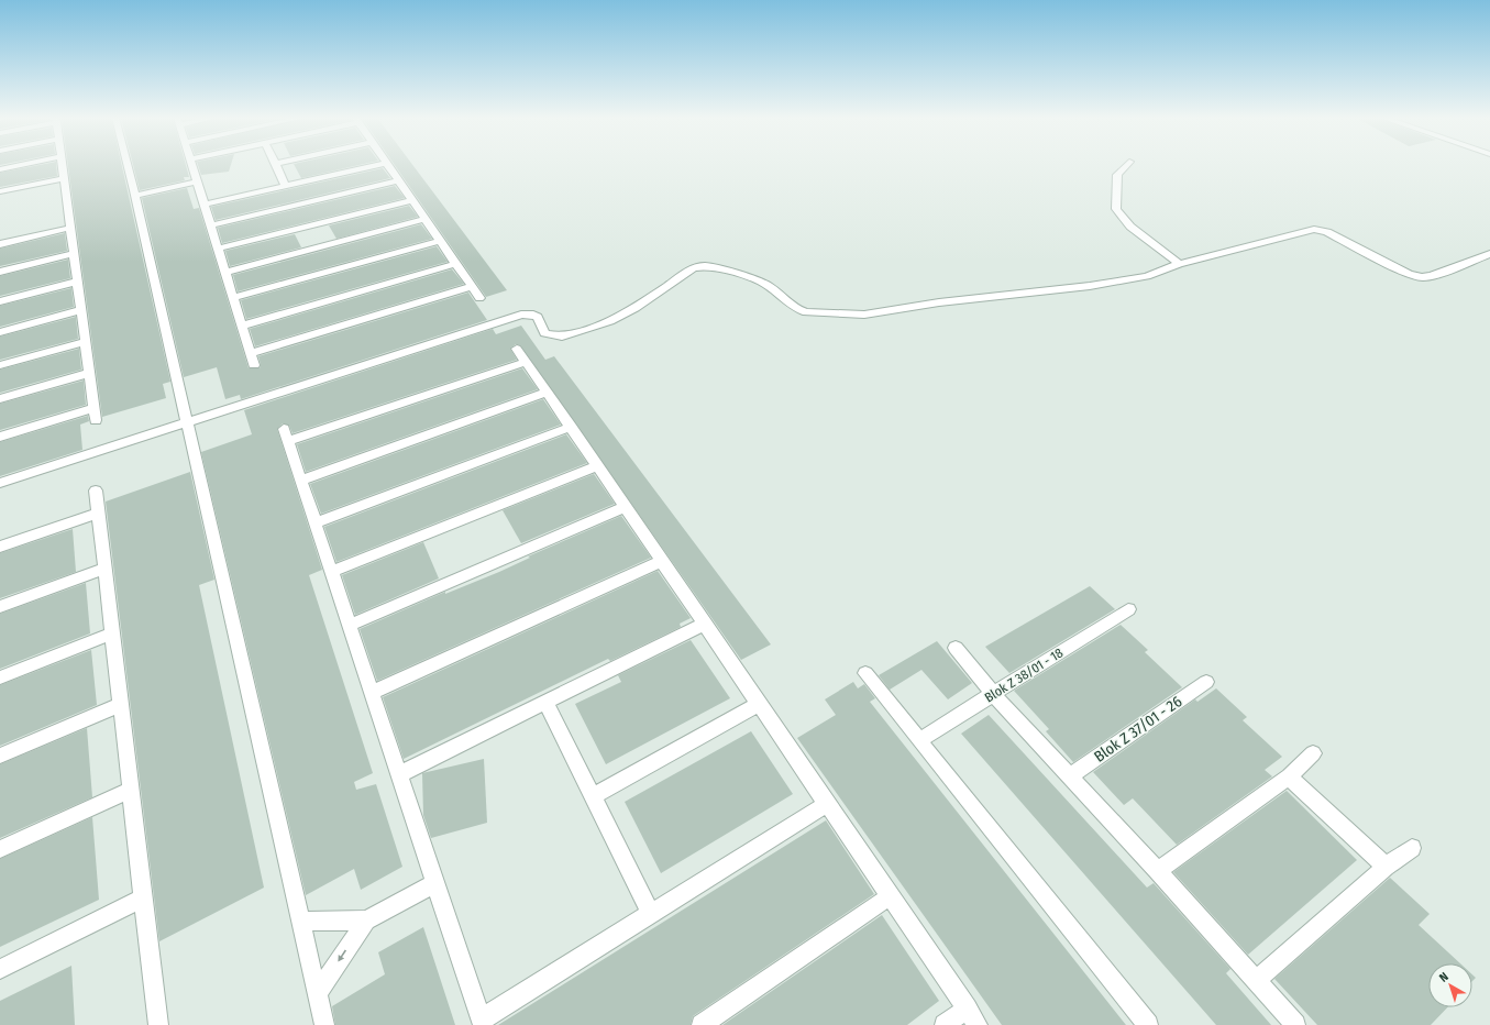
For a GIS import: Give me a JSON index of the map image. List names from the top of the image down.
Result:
{
  "streets": {
    "street": ["Blok Z 38/01 - 18", "Blok Z 37/01 - 26"]
  },
  "north": "top left"
}
